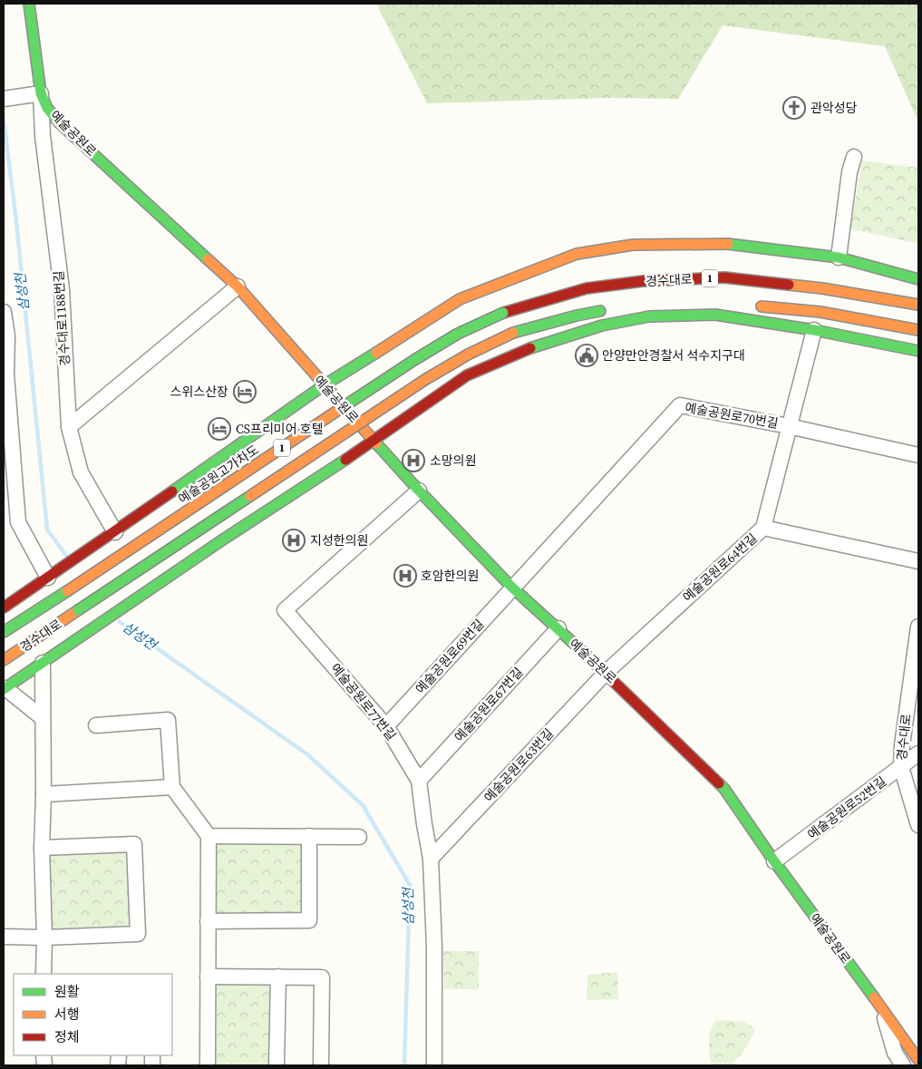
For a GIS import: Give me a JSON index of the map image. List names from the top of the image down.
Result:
{
  "streets": {
    "main road": [
      "예술공원로",
      "1",
      "경수대로",
      "예술공원고가차도"
    ],
    "street": [
      "경수대로1188번길",
      "예술공원로70번길",
      "예술공원로64번길",
      "예술공원로69번길",
      "예술공원로77번길",
      "예술공원로67번길",
      "예술공원로63번길",
      "예술공원로52번길"
    ]
  },
  "crossings": [
    ["예술공원로", "경수대로1188번길"],
    ["예술공원로", "예술공원로70번길"],
    ["예술공원로", "예술공원로64번길"],
    ["예술공원로", "예술공원로69번길"],
    ["예술공원로", "예술공원로77번길"],
    ["예술공원로", "예술공원로67번길"],
    ["예술공원로", "예술공원로63번길"],
    ["예술공원로", "예술공원로52번길"],
    ["경수대로", "예술공원고가차도"],
    ["경수대로", "예술공원로52번길"],
    ["예술공원로70번길", "예술공원로64번길"],
    ["예술공원로70번길", "예술공원로69번길"],
    ["예술공원로64번길", "예술공원로63번길"],
    ["예술공원로69번길", "예술공원로77번길"],
    ["예술공원로77번길", "예술공원로67번길"],
    ["예술공원로77번길", "예술공원로63번길"]
  ],
  "water": ["삼성천"],
  "places": {
    "church": ["관악성당"],
    "public building": ["안양만안경찰서 석수지구대"],
    "hotel": ["스위스산장", "CS프리미어 호텔"],
    "hospital": ["소망의원", "지성한의원", "호암한의원"]
  },
  "legend": ["원활", "서행", "정체"]
}
